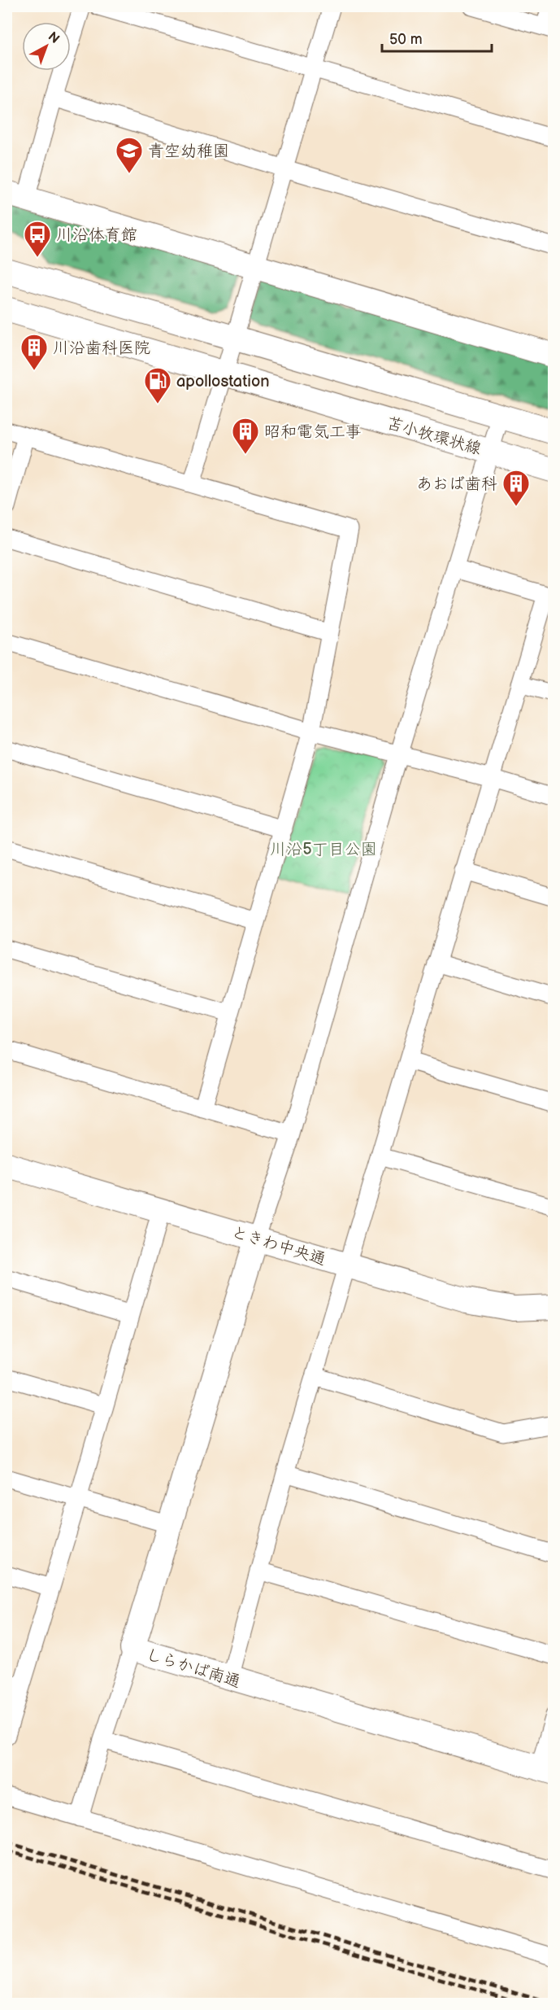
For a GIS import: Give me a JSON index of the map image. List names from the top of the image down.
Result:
{
  "streets": {
    "street": ["苫小牧環状線", "ときわ中央通", "しらかば南通"]
  },
  "crossings": [
    ["ときわ中央通", "しらかば南通"]
  ],
  "parks": ["川沿5丁目公園"],
  "places": {
    "school or university": ["青空幼稚園"],
    "bus stop": ["川沿体育館"],
    "building": ["川沿歯科医院", "昭和電気工事", "あおば歯科"],
    "fuel station": ["apollostation"]
  },
  "scale_bar": "50 m",
  "north": "top right"
}
